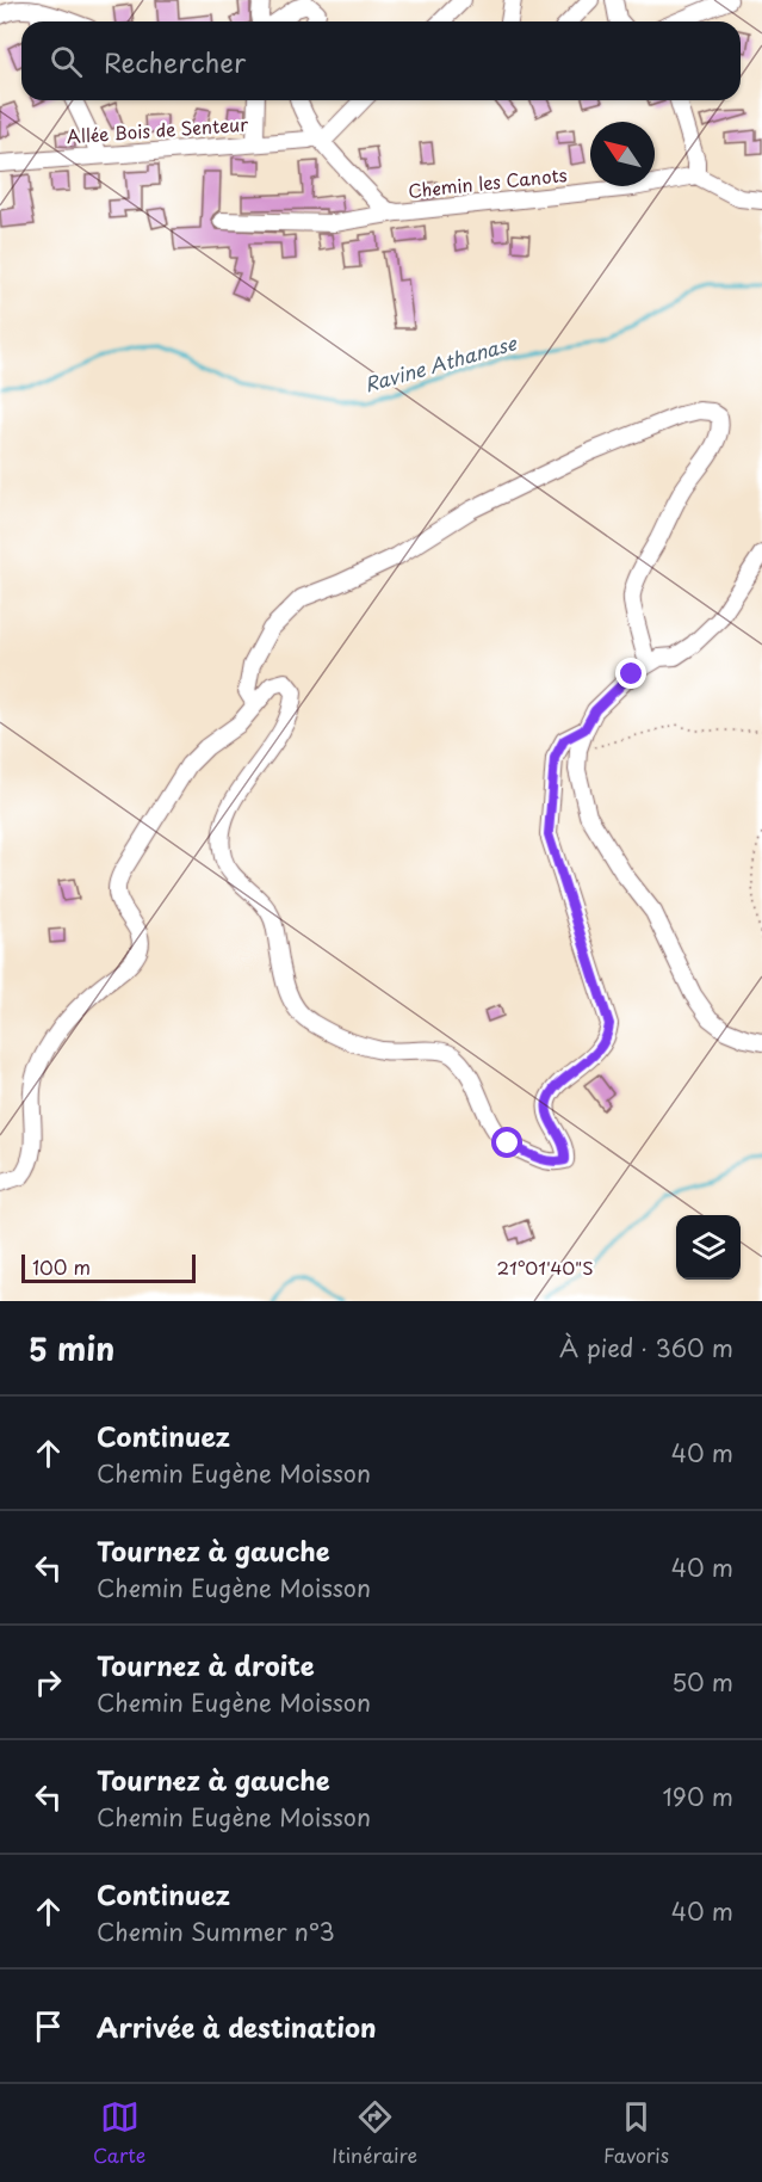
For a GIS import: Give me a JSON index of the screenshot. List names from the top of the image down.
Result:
{
  "streets": {
    "street": ["Allée Bois de Senteur", "Chemin les Canots"]
  },
  "crossings": [
    ["Allée Bois de Senteur", "Chemin les Canots"]
  ],
  "water": ["Ravine Athanase"],
  "scale_bar": "100 m",
  "north": "top left",
  "page": {
    "search": "Rechercher",
    "scale": "100 m",
    "heading": ["5 min", "À pied · 360 m"],
    "list": [
      ["Continuez", "Chemin Eugène Moisson", "40 m"],
      ["Tournez à gauche", "Chemin Eugène Moisson", "40 m"],
      ["Tournez à droite", "Chemin Eugène Moisson", "50 m"],
      ["Tournez à gauche", "Chemin Eugène Moisson", "190 m"],
      ["Continuez", "Chemin Summer n°3", "40 m"],
      "Arrivée à destination"
    ],
    "nav": ["Carte", "Itinéraire", "Favoris"]
  },
  "coordinates": ["21°01'40\"S"]
}
